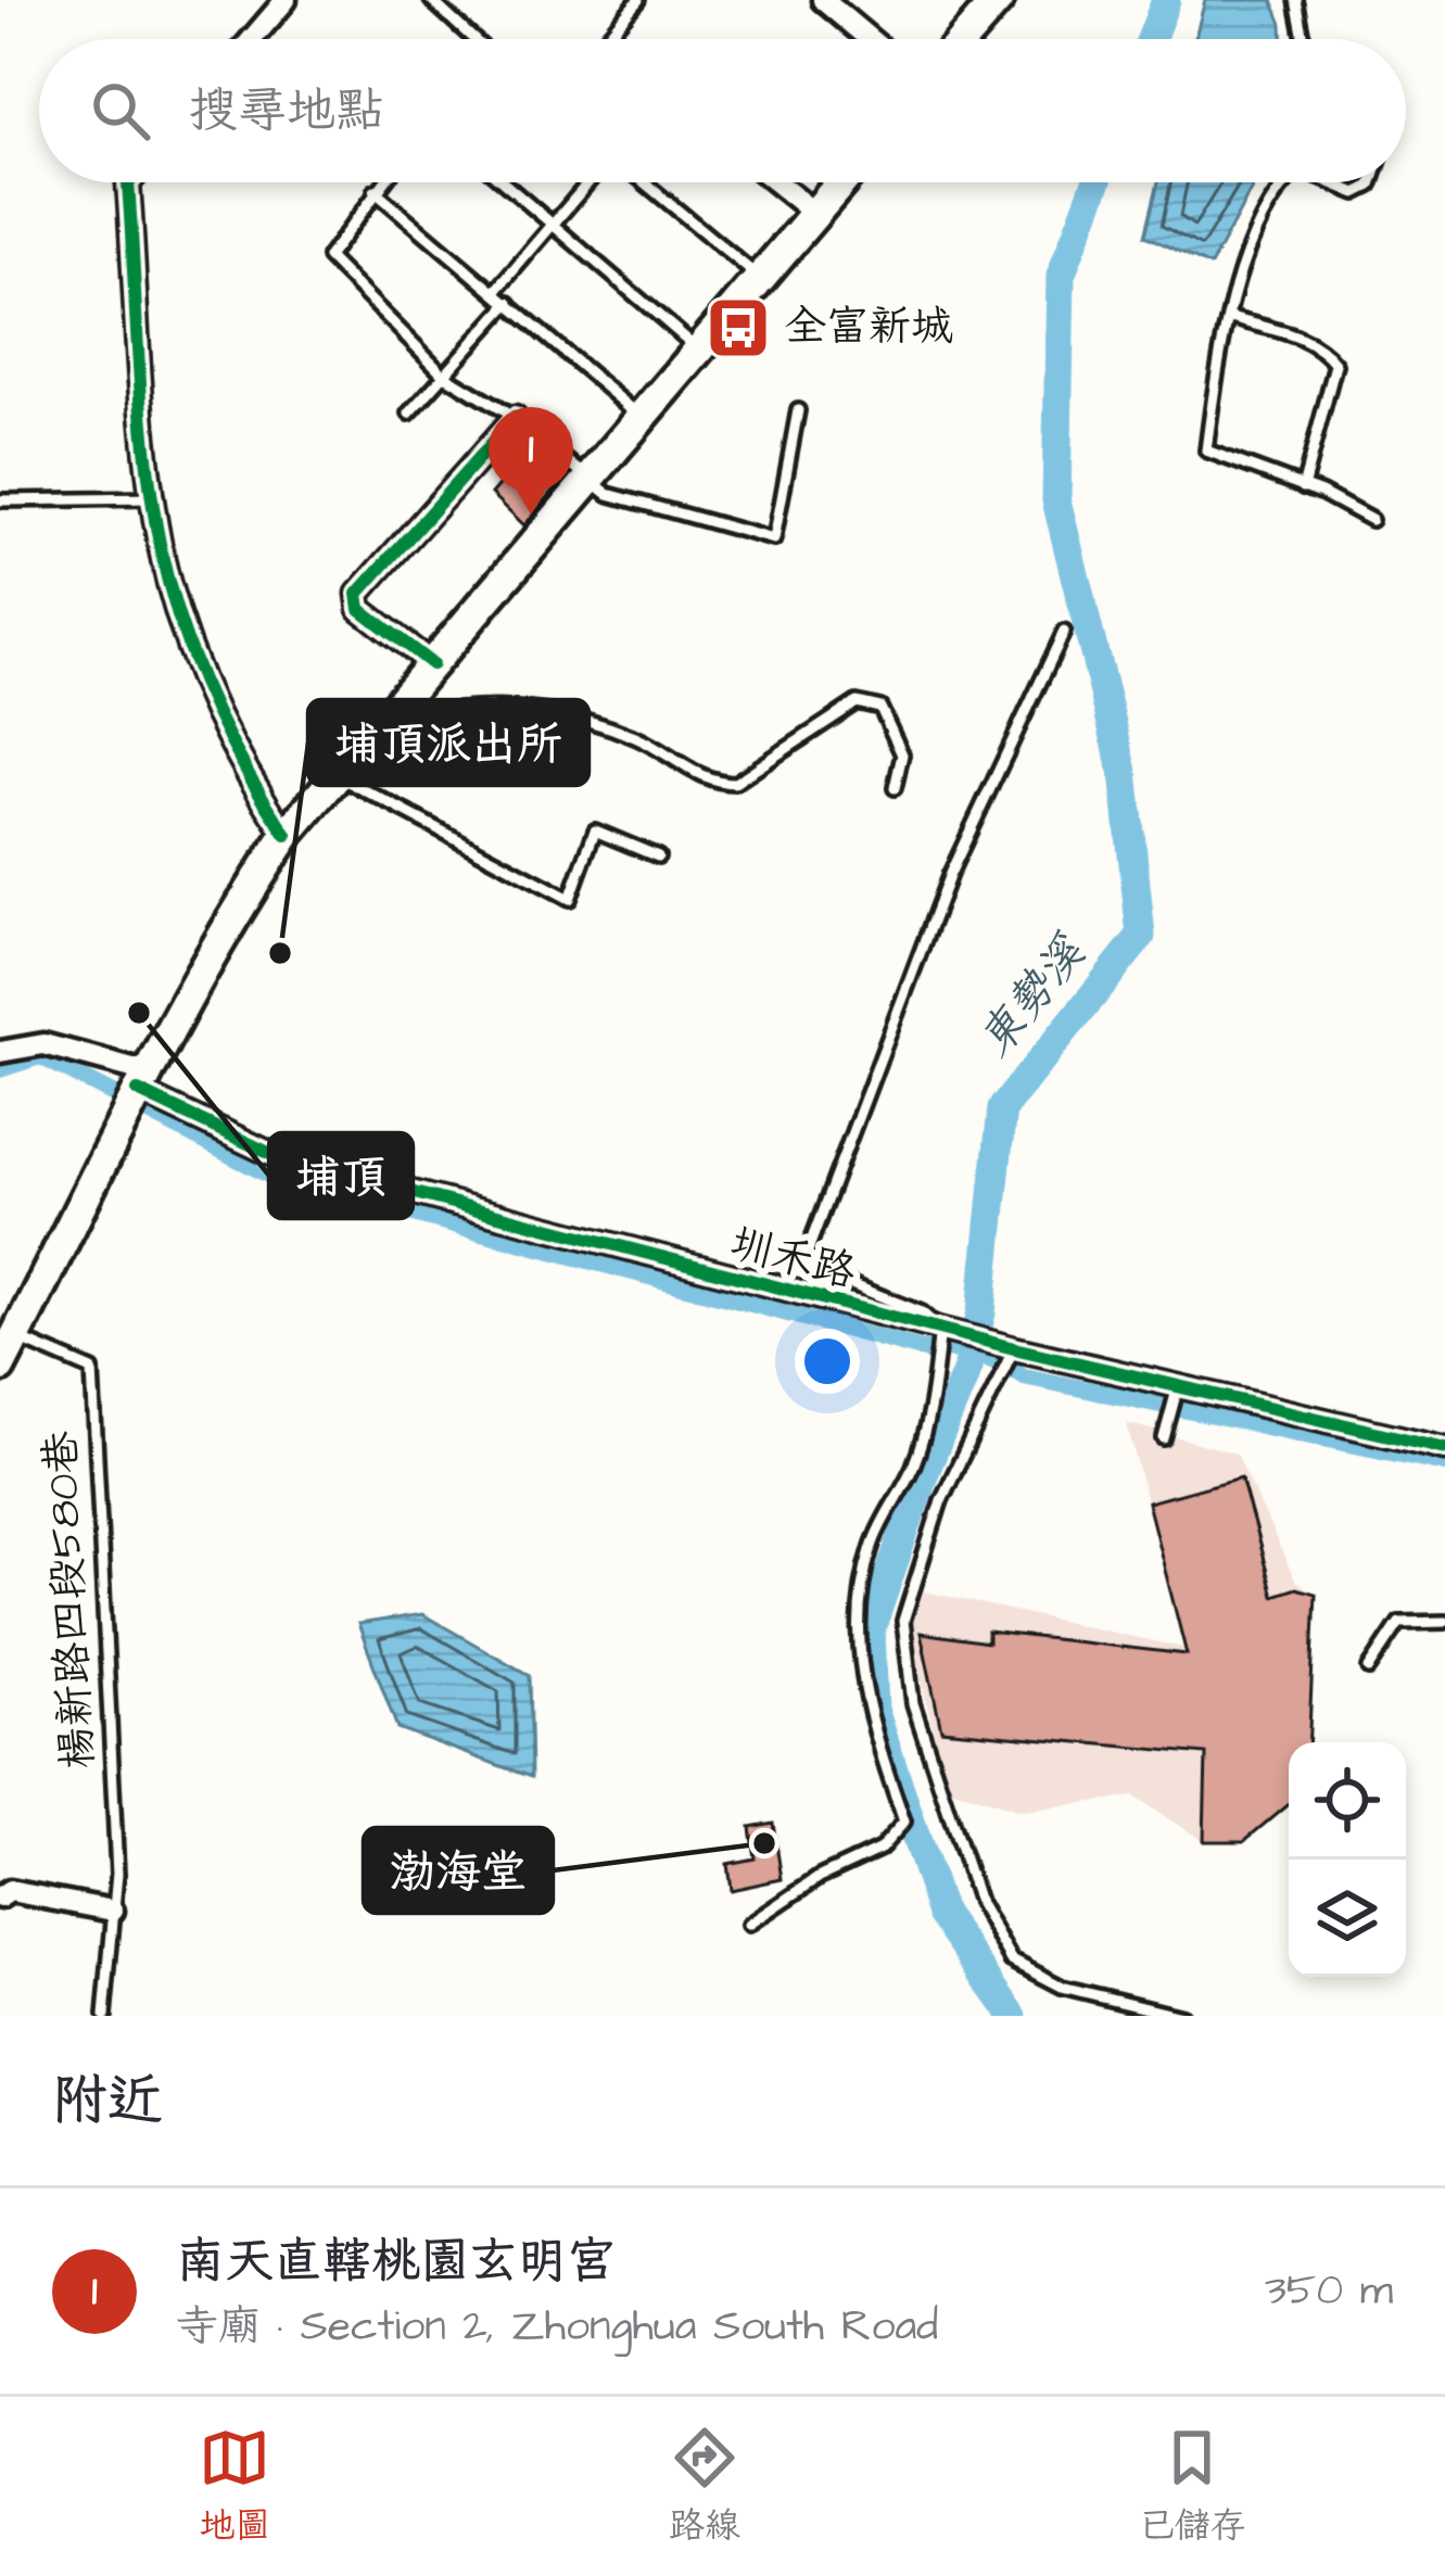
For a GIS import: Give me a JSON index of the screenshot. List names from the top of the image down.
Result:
{
  "streets": {
    "street": ["圳禾路"],
    "lane": ["楊新路四段580巷"]
  },
  "water": ["東勢溪"],
  "places": {
    "bus stop": ["全富新城"],
    "other": ["埔頂派出所", "埔頂", "渤海堂"]
  },
  "page": {
    "search": "搜尋地點",
    "pins": "1",
    "heading": "附近",
    "list": [
      {
        "mark": "1",
        "name": "南天直轄桃園玄明宮",
        "note": "寺廟 · Section 2, Zhonghua South Road",
        "value": "350 m"
      }
    ],
    "nav": ["地圖", "路線", "已儲存"]
  }
}
